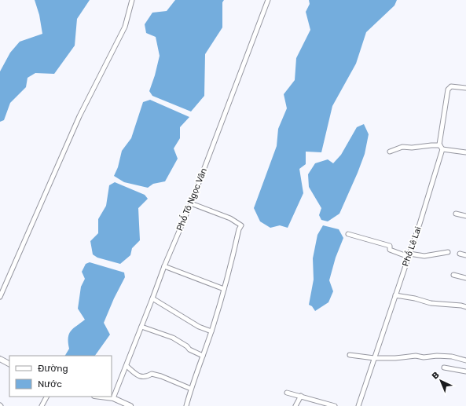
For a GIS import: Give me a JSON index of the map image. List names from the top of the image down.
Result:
{
  "streets": {
    "street": ["Phố Tô Ngọc Vân", "Phố Lê Lai"]
  },
  "legend": ["Đường", "Nước"],
  "north": "top left"
}
